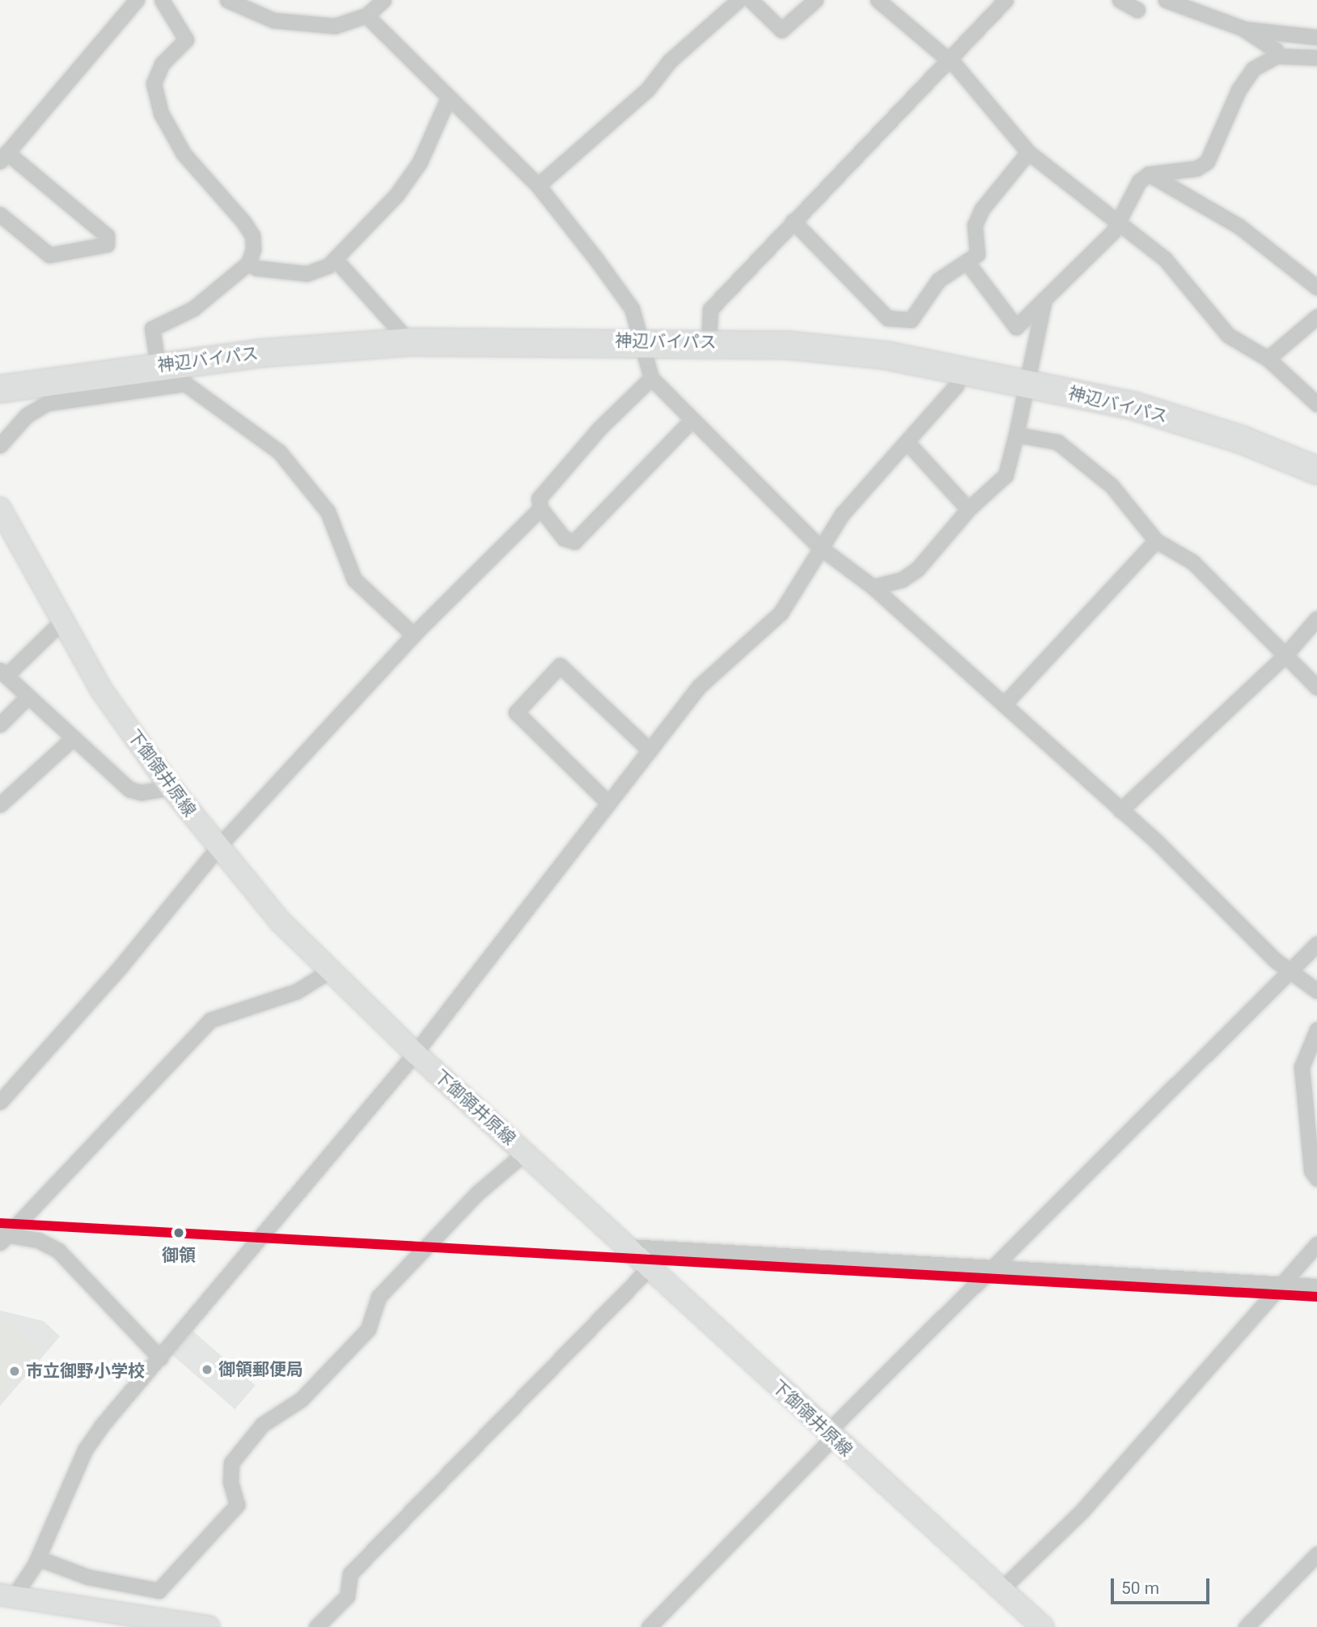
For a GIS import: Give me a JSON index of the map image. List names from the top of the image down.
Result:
{
  "streets": {
    "highway": ["神辺バイパス"],
    "main road": ["下御領井原線"]
  },
  "places": ["御領", "御領郵便局", "市立御野小学校"],
  "scale_bar": "50 m"
}
